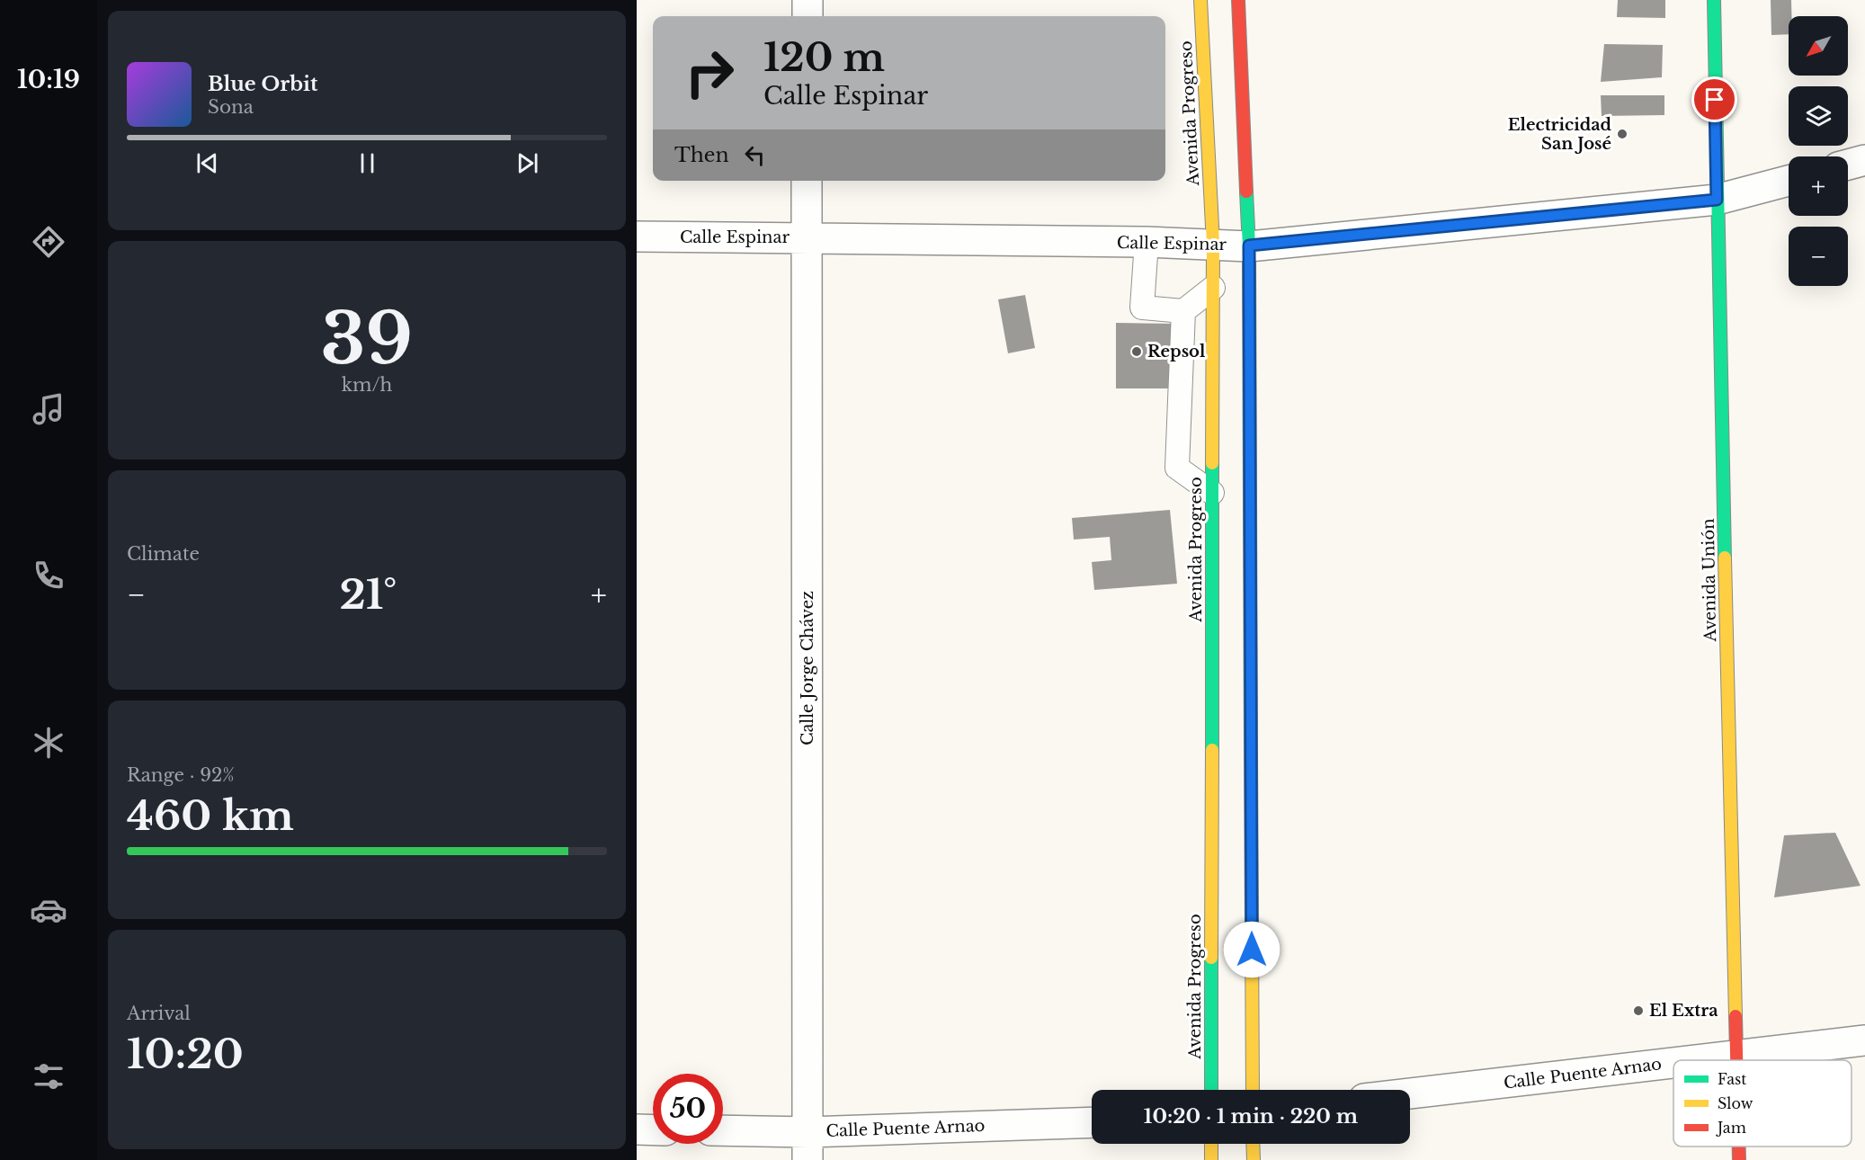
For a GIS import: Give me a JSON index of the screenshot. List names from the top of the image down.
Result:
{
  "streets": {
    "main road": ["Avenida Progreso", "Avenida Unión"],
    "street": ["Calle Espinar", "Calle Jorge Chávez", "Calle Puente Arnao"]
  },
  "crossings": [
    ["Avenida Progreso", "Calle Espinar"],
    ["Calle Espinar", "Avenida Unión"],
    ["Calle Espinar", "Calle Jorge Chávez"],
    ["Avenida Unión", "Calle Puente Arnao"],
    ["Calle Jorge Chávez", "Calle Puente Arnao"]
  ],
  "places": ["Electricidad San José", "Repsol", "El Extra"],
  "legend": ["Fast", "Slow", "Jam"],
  "north": "bottom left",
  "page": {
    "tabs": "10:19",
    "map_buttons": ["+", "−"],
    "turn": ["120 m", "Calle Espinar"],
    "song": ["Blue Orbit", "Sona"],
    "then": "Then",
    "tile": [
      ["39", "km/h"],
      "Climate",
      ["Range · 92%", "460 km"],
      ["Arrival", "10:20"]
    ],
    "heat": ["−", "21°", "+"],
    "limit": "50",
    "trip": "10:20 · 1 min · 220 m"
  }
}
